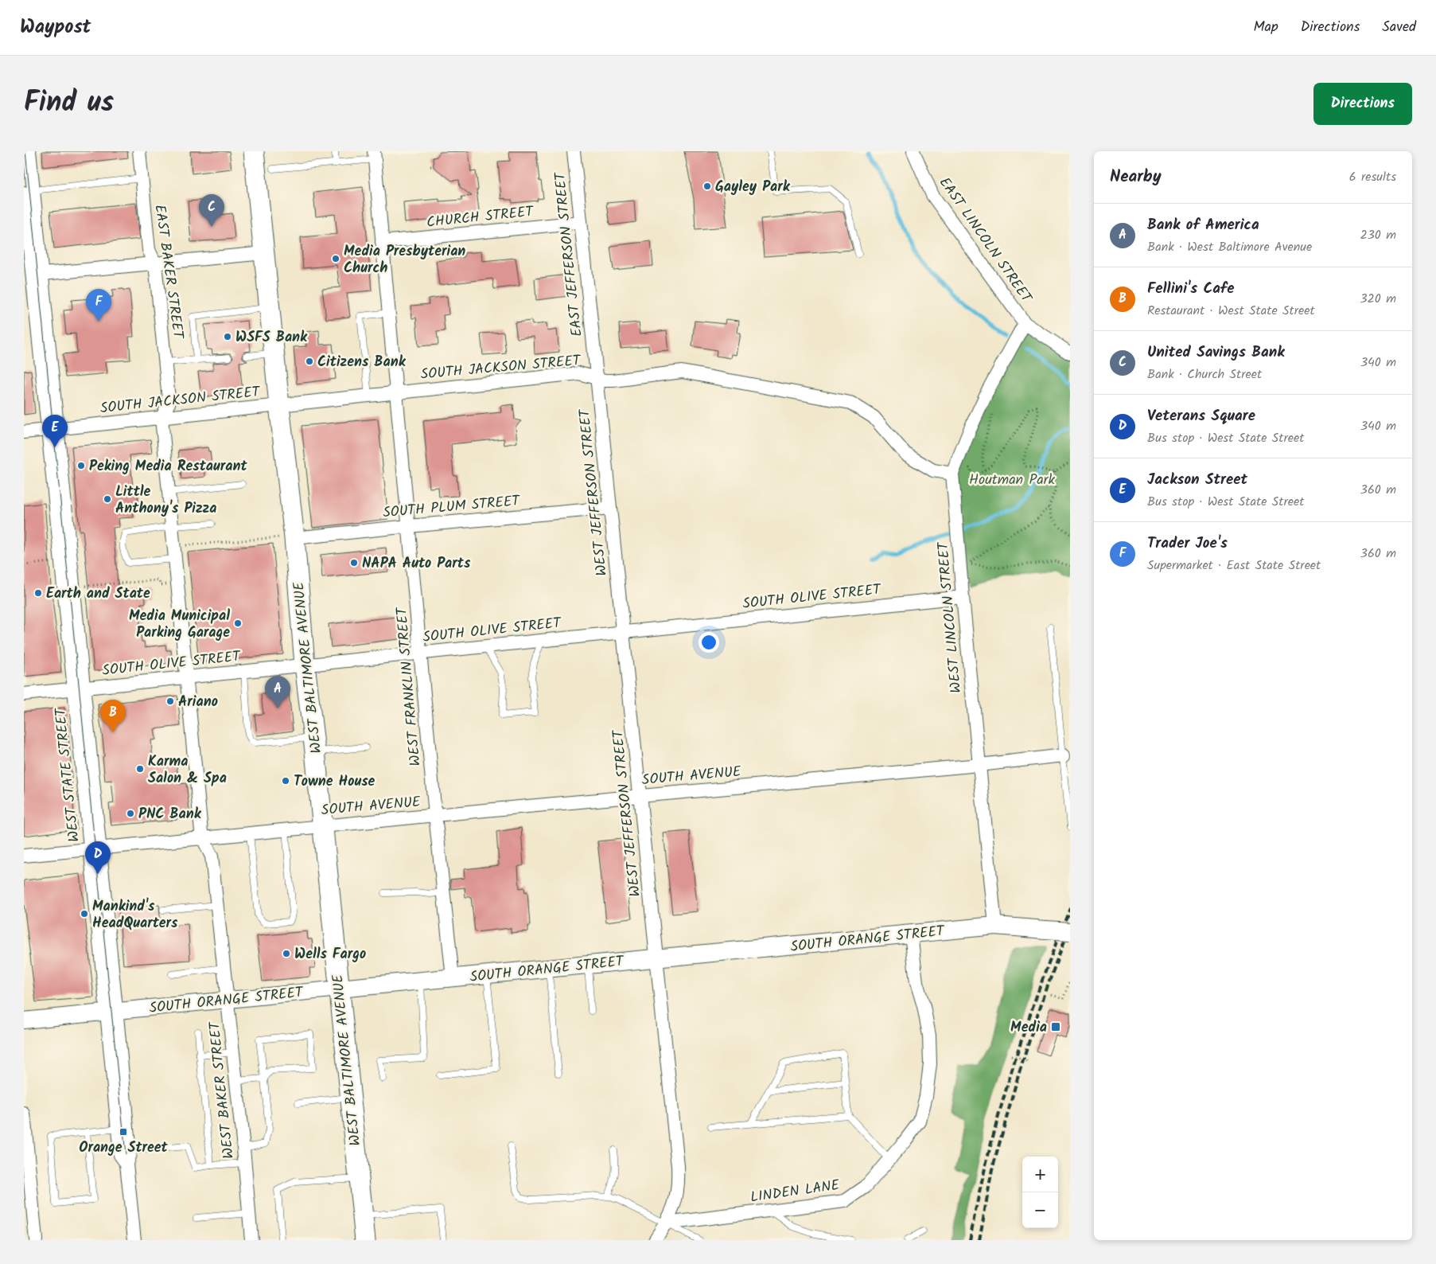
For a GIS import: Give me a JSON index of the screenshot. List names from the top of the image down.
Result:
{
  "streets": {
    "main road": ["WEST BALTIMORE AVENUE", "SOUTH ORANGE STREET"],
    "street": [
      "CHURCH STREET",
      "EAST LINCOLN STREET",
      "EAST JEFFERSON STREET",
      "EAST BAKER STREET",
      "SOUTH JACKSON STREET",
      "WEST JEFFERSON STREET",
      "SOUTH PLUM STREET",
      "SOUTH OLIVE STREET",
      "WEST LINCOLN STREET",
      "WEST FRANKLIN STREET",
      "WEST STATE STREET",
      "SOUTH AVENUE",
      "WEST BAKER STREET",
      "LINDEN LANE"
    ]
  },
  "crossings": [
    ["CHURCH STREET", "EAST JEFFERSON STREET"],
    ["CHURCH STREET", "WEST FRANKLIN STREET"],
    ["EAST LINCOLN STREET", "WEST LINCOLN STREET"],
    ["EAST JEFFERSON STREET", "SOUTH JACKSON STREET"],
    ["EAST JEFFERSON STREET", "WEST JEFFERSON STREET"],
    ["EAST BAKER STREET", "SOUTH JACKSON STREET"],
    ["EAST BAKER STREET", "WEST BAKER STREET"],
    ["SOUTH JACKSON STREET", "WEST JEFFERSON STREET"],
    ["SOUTH JACKSON STREET", "WEST LINCOLN STREET"],
    ["SOUTH JACKSON STREET", "WEST BALTIMORE AVENUE"],
    ["SOUTH JACKSON STREET", "WEST FRANKLIN STREET"],
    ["SOUTH JACKSON STREET", "WEST STATE STREET"],
    ["SOUTH JACKSON STREET", "WEST BAKER STREET"],
    ["WEST JEFFERSON STREET", "SOUTH PLUM STREET"],
    ["WEST JEFFERSON STREET", "SOUTH OLIVE STREET"],
    ["WEST JEFFERSON STREET", "SOUTH AVENUE"],
    ["WEST JEFFERSON STREET", "SOUTH ORANGE STREET"],
    ["WEST JEFFERSON STREET", "LINDEN LANE"],
    ["SOUTH PLUM STREET", "WEST BALTIMORE AVENUE"],
    ["SOUTH PLUM STREET", "WEST FRANKLIN STREET"],
    ["SOUTH OLIVE STREET", "WEST LINCOLN STREET"],
    ["SOUTH OLIVE STREET", "WEST BALTIMORE AVENUE"],
    ["SOUTH OLIVE STREET", "WEST FRANKLIN STREET"],
    ["SOUTH OLIVE STREET", "WEST STATE STREET"],
    ["SOUTH OLIVE STREET", "WEST BAKER STREET"],
    ["WEST LINCOLN STREET", "SOUTH AVENUE"],
    ["WEST LINCOLN STREET", "SOUTH ORANGE STREET"],
    ["WEST BALTIMORE AVENUE", "SOUTH AVENUE"],
    ["WEST BALTIMORE AVENUE", "SOUTH ORANGE STREET"],
    ["WEST FRANKLIN STREET", "SOUTH AVENUE"],
    ["WEST FRANKLIN STREET", "SOUTH ORANGE STREET"],
    ["WEST STATE STREET", "SOUTH AVENUE"],
    ["WEST STATE STREET", "SOUTH ORANGE STREET"],
    ["SOUTH AVENUE", "WEST BAKER STREET"],
    ["SOUTH ORANGE STREET", "WEST BAKER STREET"],
    ["SOUTH ORANGE STREET", "LINDEN LANE"]
  ],
  "parks": ["Houtman Park"],
  "places": {
    "other": [
      "Gayley Park",
      "Media Presbyterian Church",
      "WSFS Bank",
      "Citizens Bank",
      "Peking Media Restaurant",
      "Little Anthony's Pizza",
      "NAPA Auto Parts",
      "Earth and State",
      "Media Municipal Parking Garage",
      "Ariano",
      "Karma Salon & Spa",
      "Towne House",
      "PNC Bank",
      "Mankind's HeadQuarters",
      "Wells Fargo"
    ],
    "transit": ["Media", "Orange Street"]
  },
  "page": {
    "header": "Waypost",
    "nav": ["Map", "Directions", "Saved"],
    "title": "Find us",
    "buttons": "Directions",
    "heading": ["Nearby", "6 results"],
    "pins": [
      "C",
      "F",
      "E",
      "A",
      "B",
      "D"
    ],
    "list": [
      {
        "mark": "A",
        "name": "Bank of America",
        "note": "Bank · West Baltimore Avenue",
        "value": "230 m"
      },
      {
        "mark": "B",
        "name": "Fellini's Cafe",
        "note": "Restaurant · West State Street",
        "value": "320 m"
      },
      {
        "mark": "C",
        "name": "United Savings Bank",
        "note": "Bank · Church Street",
        "value": "340 m"
      },
      {
        "mark": "D",
        "name": "Veterans Square",
        "note": "Bus stop · West State Street",
        "value": "340 m"
      },
      {
        "mark": "E",
        "name": "Jackson Street",
        "note": "Bus stop · West State Street",
        "value": "360 m"
      },
      {
        "mark": "F",
        "name": "Trader Joe's",
        "note": "Supermarket · East State Street",
        "value": "360 m"
      }
    ],
    "map_buttons": ["+", "−"]
  }
}
